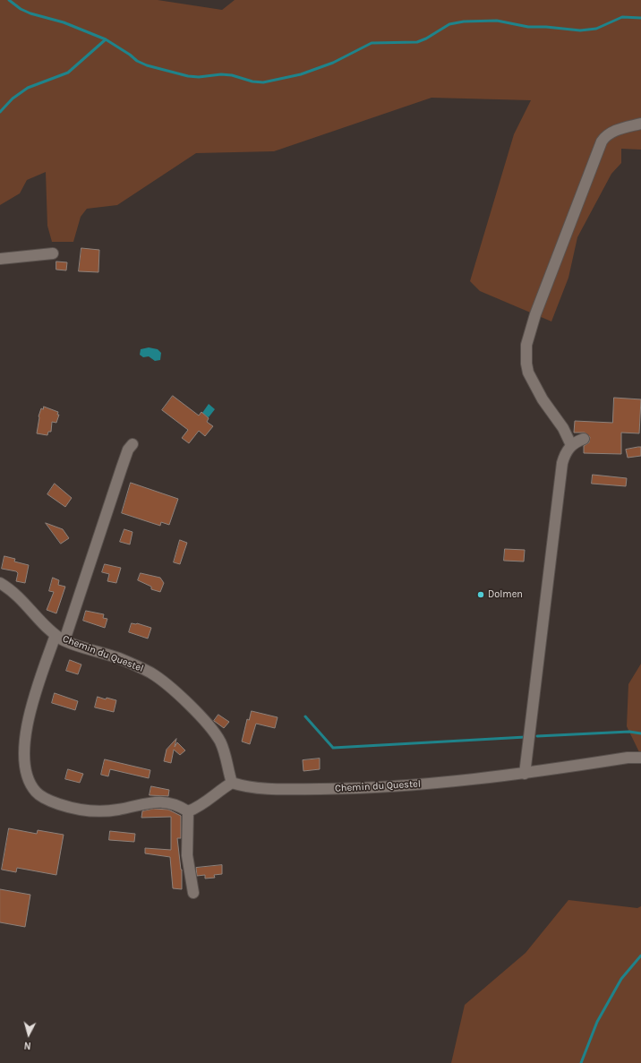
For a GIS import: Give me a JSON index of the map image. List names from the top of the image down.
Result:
{
  "streets": {
    "street": ["Chemin du Questel"]
  },
  "places": ["Dolmen"],
  "north": "bottom"
}
